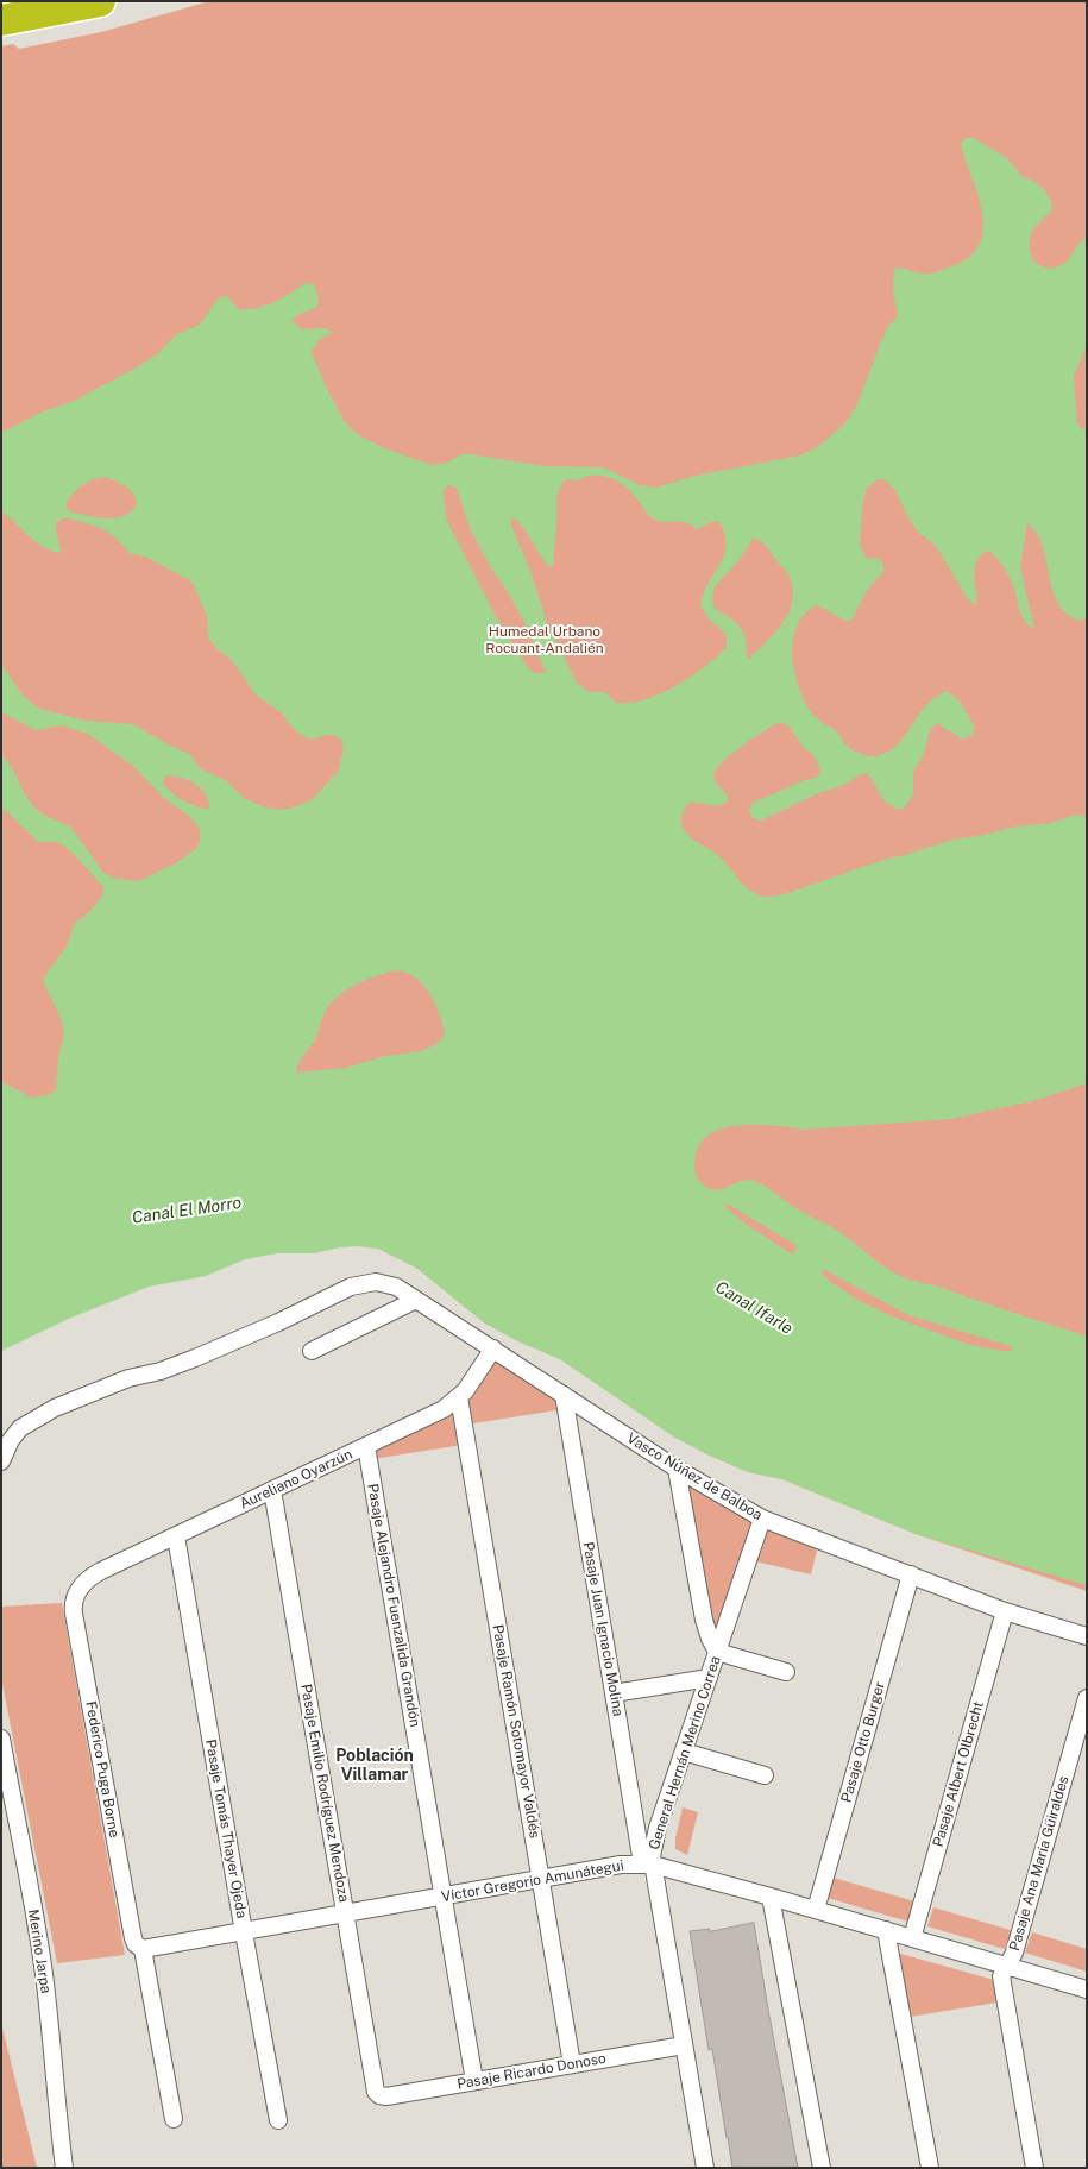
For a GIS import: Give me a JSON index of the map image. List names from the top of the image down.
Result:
{
  "streets": {
    "street": [
      "Vasco Núñez de Balboa",
      "Aureliano Oyarzún",
      "Pasaje Alejandro Fuenzalida Grandón",
      "Pasaje Juan Ignacio Molina",
      "Pasaje Ramón Sotomayor Valdés",
      "Pasaje Otto Burger",
      "General Hernán Merino Correa",
      "Federico Puga Borne",
      "Pasaje Albert Olbrecht",
      "Pasaje Emilio Rodríguez Mendoza",
      "Pasaje Tomás Thayer Ojeda",
      "Pasaje Ana María Güiraldes",
      "Víctor Gregorio Amunátegui",
      "Merino Jarpa",
      "Pasaje Ricardo Donoso"
    ]
  },
  "crossings": [
    ["Vasco Núñez de Balboa", "Aureliano Oyarzún"],
    ["Vasco Núñez de Balboa", "Pasaje Juan Ignacio Molina"],
    ["Vasco Núñez de Balboa", "Pasaje Otto Burger"],
    ["Vasco Núñez de Balboa", "General Hernán Merino Correa"],
    ["Vasco Núñez de Balboa", "Pasaje Albert Olbrecht"],
    ["Aureliano Oyarzún", "Pasaje Alejandro Fuenzalida Grandón"],
    ["Aureliano Oyarzún", "Pasaje Ramón Sotomayor Valdés"],
    ["Aureliano Oyarzún", "Federico Puga Borne"],
    ["Aureliano Oyarzún", "Pasaje Emilio Rodríguez Mendoza"],
    ["Aureliano Oyarzún", "Pasaje Tomás Thayer Ojeda"],
    ["Pasaje Alejandro Fuenzalida Grandón", "Víctor Gregorio Amunátegui"],
    ["Pasaje Alejandro Fuenzalida Grandón", "Pasaje Ricardo Donoso"],
    ["Pasaje Juan Ignacio Molina", "General Hernán Merino Correa"],
    ["Pasaje Juan Ignacio Molina", "Víctor Gregorio Amunátegui"],
    ["Pasaje Ramón Sotomayor Valdés", "Víctor Gregorio Amunátegui"],
    ["Pasaje Ramón Sotomayor Valdés", "Pasaje Ricardo Donoso"],
    ["Pasaje Otto Burger", "Víctor Gregorio Amunátegui"],
    ["General Hernán Merino Correa", "Víctor Gregorio Amunátegui"],
    ["General Hernán Merino Correa", "Pasaje Ricardo Donoso"],
    ["Federico Puga Borne", "Víctor Gregorio Amunátegui"],
    ["Pasaje Albert Olbrecht", "Víctor Gregorio Amunátegui"],
    ["Pasaje Emilio Rodríguez Mendoza", "Víctor Gregorio Amunátegui"],
    ["Pasaje Emilio Rodríguez Mendoza", "Pasaje Ricardo Donoso"],
    ["Pasaje Tomás Thayer Ojeda", "Víctor Gregorio Amunátegui"],
    ["Pasaje Ana María Güiraldes", "Víctor Gregorio Amunátegui"]
  ],
  "districts": ["Población Villamar"],
  "water": ["Canal El Morro", "Canal Ifarle"],
  "parks": ["Humedal Urbano Rocuant-Andalién"]
}
